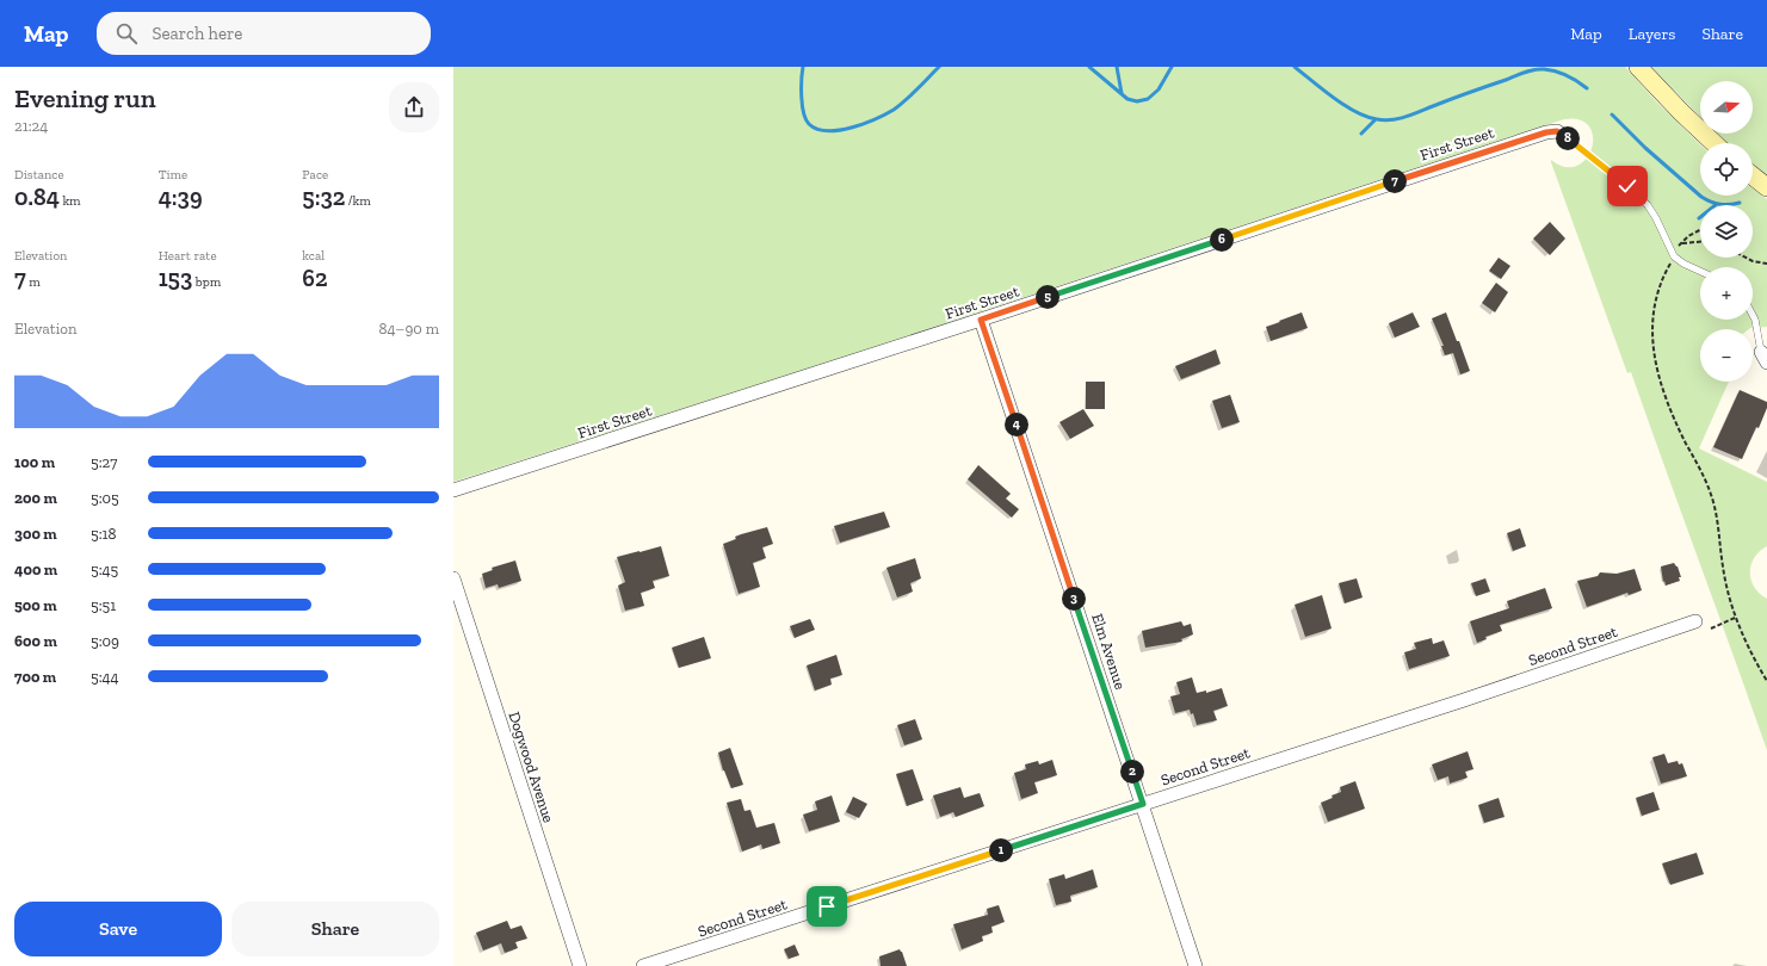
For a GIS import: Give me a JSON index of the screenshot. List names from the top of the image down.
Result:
{
  "streets": {
    "street": [
      "First Street",
      "Second Street",
      "Elm Avenue",
      "Dogwood Avenue"
    ]
  },
  "crossings": [
    ["First Street", "Elm Avenue"],
    ["Second Street", "Elm Avenue"]
  ],
  "north": "right",
  "page": {
    "header": "Map",
    "search": "Search here",
    "nav": ["Map", "Layers", "Share"],
    "heading": ["Evening run", "21:24"],
    "map_buttons": ["+", "−"],
    "pins": [
      "8",
      "7",
      "6",
      "5",
      "4",
      "3",
      "2",
      "1"
    ],
    "stats": [
      ["Distance", "0.84 km"],
      ["Time", "4:39"],
      ["Pace", "5:32 /km"],
      ["Elevation", "7 m"],
      ["Heart rate", "153 bpm"],
      ["kcal", "62"]
    ],
    "chart": ["Elevation", "84–90 m"],
    "list": [
      {
        "name": "100 m",
        "note": "5:27"
      },
      {
        "name": "200 m",
        "note": "5:05"
      },
      {
        "name": "300 m",
        "note": "5:18"
      },
      {
        "name": "400 m",
        "note": "5:45"
      },
      {
        "name": "500 m",
        "note": "5:51"
      },
      {
        "name": "600 m",
        "note": "5:09"
      },
      {
        "name": "700 m",
        "note": "5:44"
      }
    ],
    "buttons": ["Save", "Share"]
  }
}
